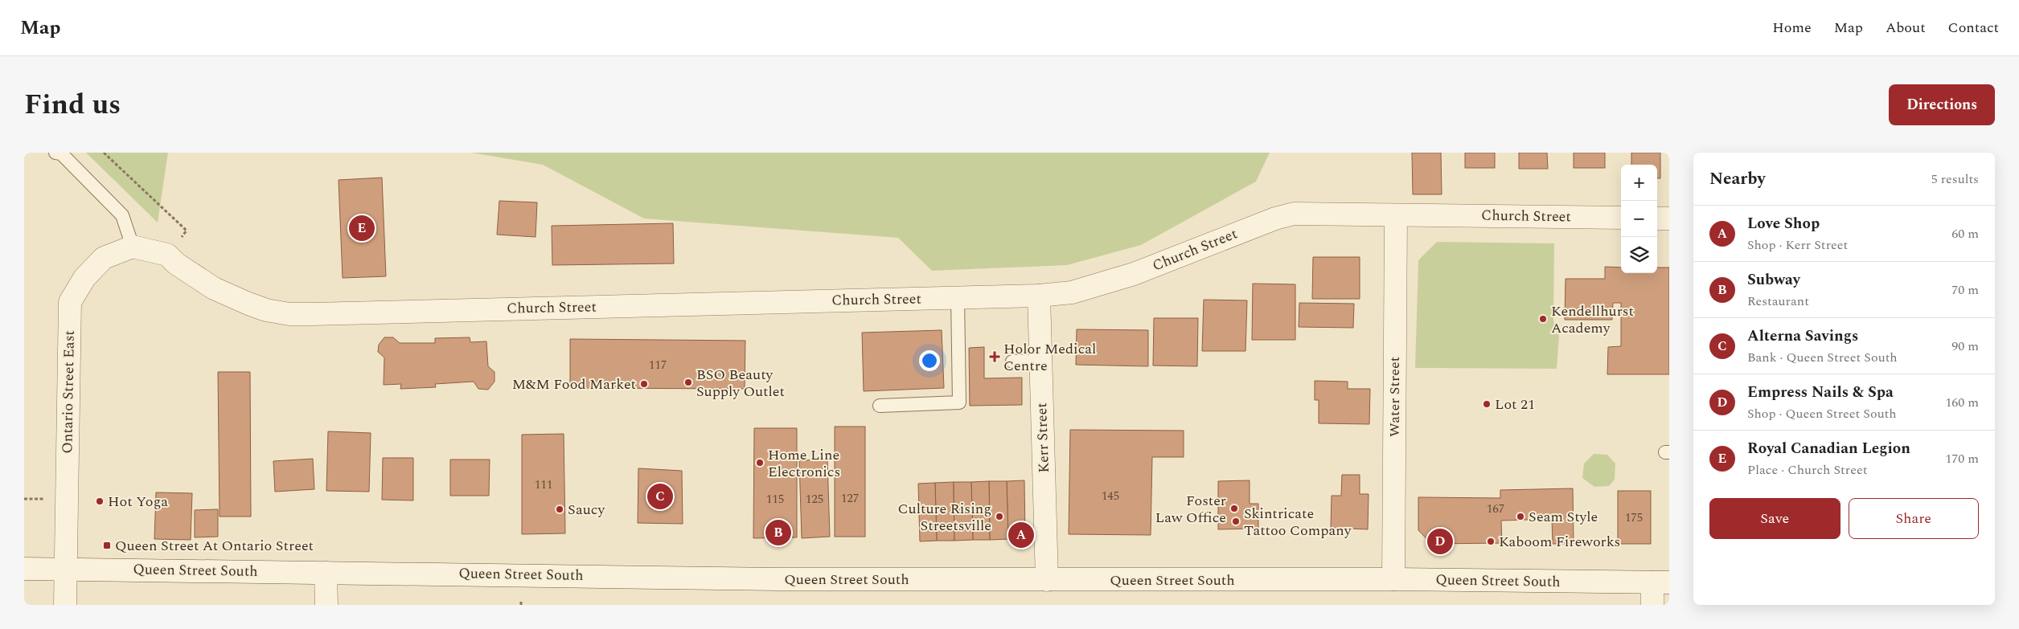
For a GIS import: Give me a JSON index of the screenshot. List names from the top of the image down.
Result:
{
  "streets": {
    "street": [
      "Church Street",
      "Ontario Street East",
      "Water Street",
      "Kerr Street",
      "Queen Street South"
    ]
  },
  "crossings": [
    ["Church Street", "Ontario Street East"],
    ["Church Street", "Water Street"],
    ["Church Street", "Kerr Street"],
    ["Ontario Street East", "Queen Street South"],
    ["Water Street", "Queen Street South"],
    ["Kerr Street", "Queen Street South"]
  ],
  "places": {
    "other": [
      "Kendellhurst Academy",
      "BSO Beauty Supply Outlet",
      "M&M Food Market",
      "Lot 21",
      "Home Line Electronics",
      "Hot Yoga",
      "Foster Law Office",
      "Saucy",
      "Culture Rising Streetsville",
      "Seam Style",
      "Skintricate Tattoo Company",
      "Kaboom Fireworks"
    ],
    "health": ["Holor Medical Centre"],
    "transit": ["Queen Street At Ontario Street"]
  },
  "house_numbers": [
    "117",
    "111",
    "145",
    "127",
    "115",
    "125",
    "167",
    "175"
  ],
  "page": {
    "header": "Map",
    "nav": [
      "Home",
      "Map",
      "About",
      "Contact"
    ],
    "title": "Find us",
    "buttons": [
      "Directions",
      ["Save", "Share"]
    ],
    "heading": ["Nearby", "5 results"],
    "map_buttons": ["+", "−"],
    "list": [
      {
        "mark": "A",
        "name": "Love Shop",
        "note": "Shop · Kerr Street",
        "value": "60 m"
      },
      {
        "mark": "B",
        "name": "Subway",
        "note": "Restaurant",
        "value": "70 m"
      },
      {
        "mark": "C",
        "name": "Alterna Savings",
        "note": "Bank · Queen Street South",
        "value": "90 m"
      },
      {
        "mark": "D",
        "name": "Empress Nails & Spa",
        "note": "Shop · Queen Street South",
        "value": "160 m"
      },
      {
        "mark": "E",
        "name": "Royal Canadian Legion",
        "note": "Place · Church Street",
        "value": "170 m"
      }
    ],
    "pins": [
      "E",
      "C",
      "B",
      "A",
      "D"
    ]
  }
}
